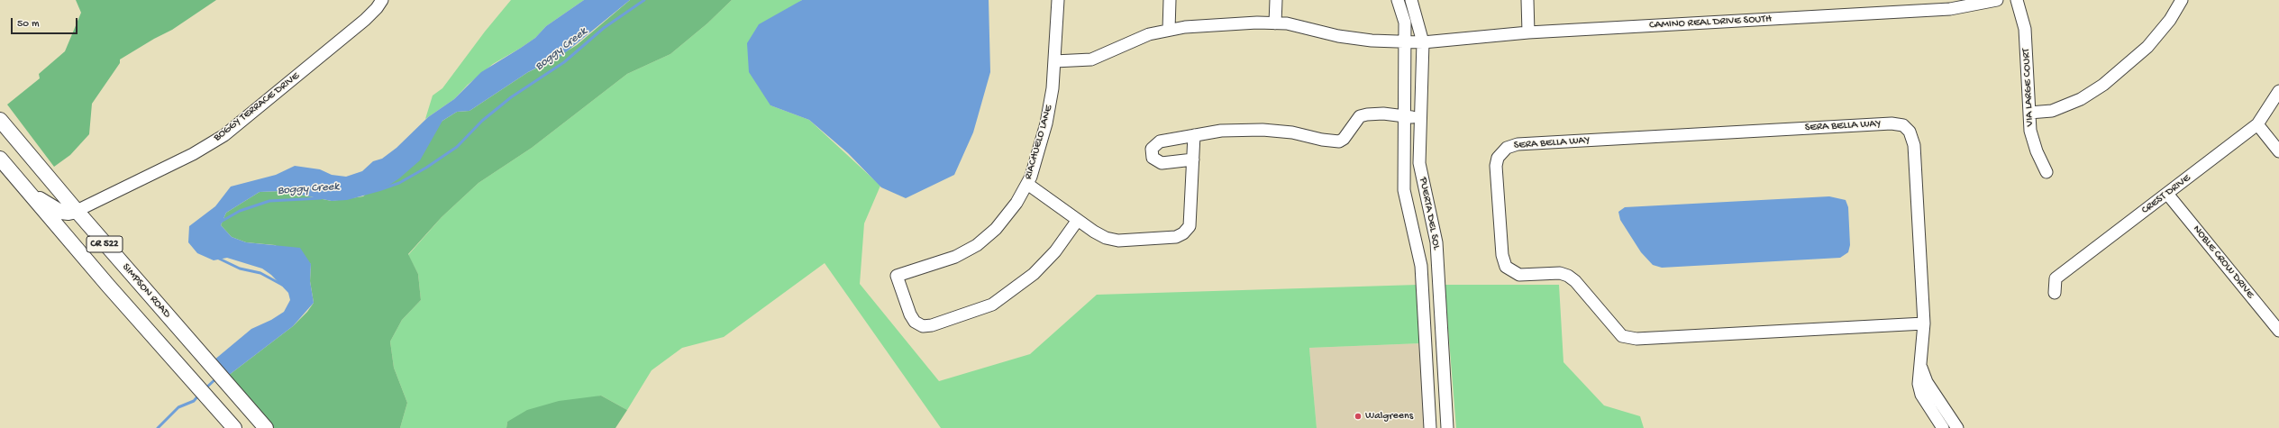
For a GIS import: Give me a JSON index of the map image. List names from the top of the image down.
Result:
{
  "streets": {
    "main road": ["CR 522", "SIMPSON ROAD"],
    "street": [
      "CAMINO REAL DRIVE SOUTH",
      "VIA LARGE COURT",
      "BOGGY TERRACE DRIVE",
      "SERA BELLA WAY",
      "RIACHUELO LANE",
      "CREST DRIVE",
      "PUERTA DEL SOL",
      "NOBLE CROW DRIVE"
    ]
  },
  "crossings": [
    ["CAMINO REAL DRIVE SOUTH", "RIACHUELO LANE"],
    ["CAMINO REAL DRIVE SOUTH", "PUERTA DEL SOL"],
    ["BOGGY TERRACE DRIVE", "SIMPSON ROAD"],
    ["CREST DRIVE", "NOBLE CROW DRIVE"]
  ],
  "water": ["Boggy Creek"],
  "places": ["Walgreens"],
  "scale_bar": "50 m"
}
